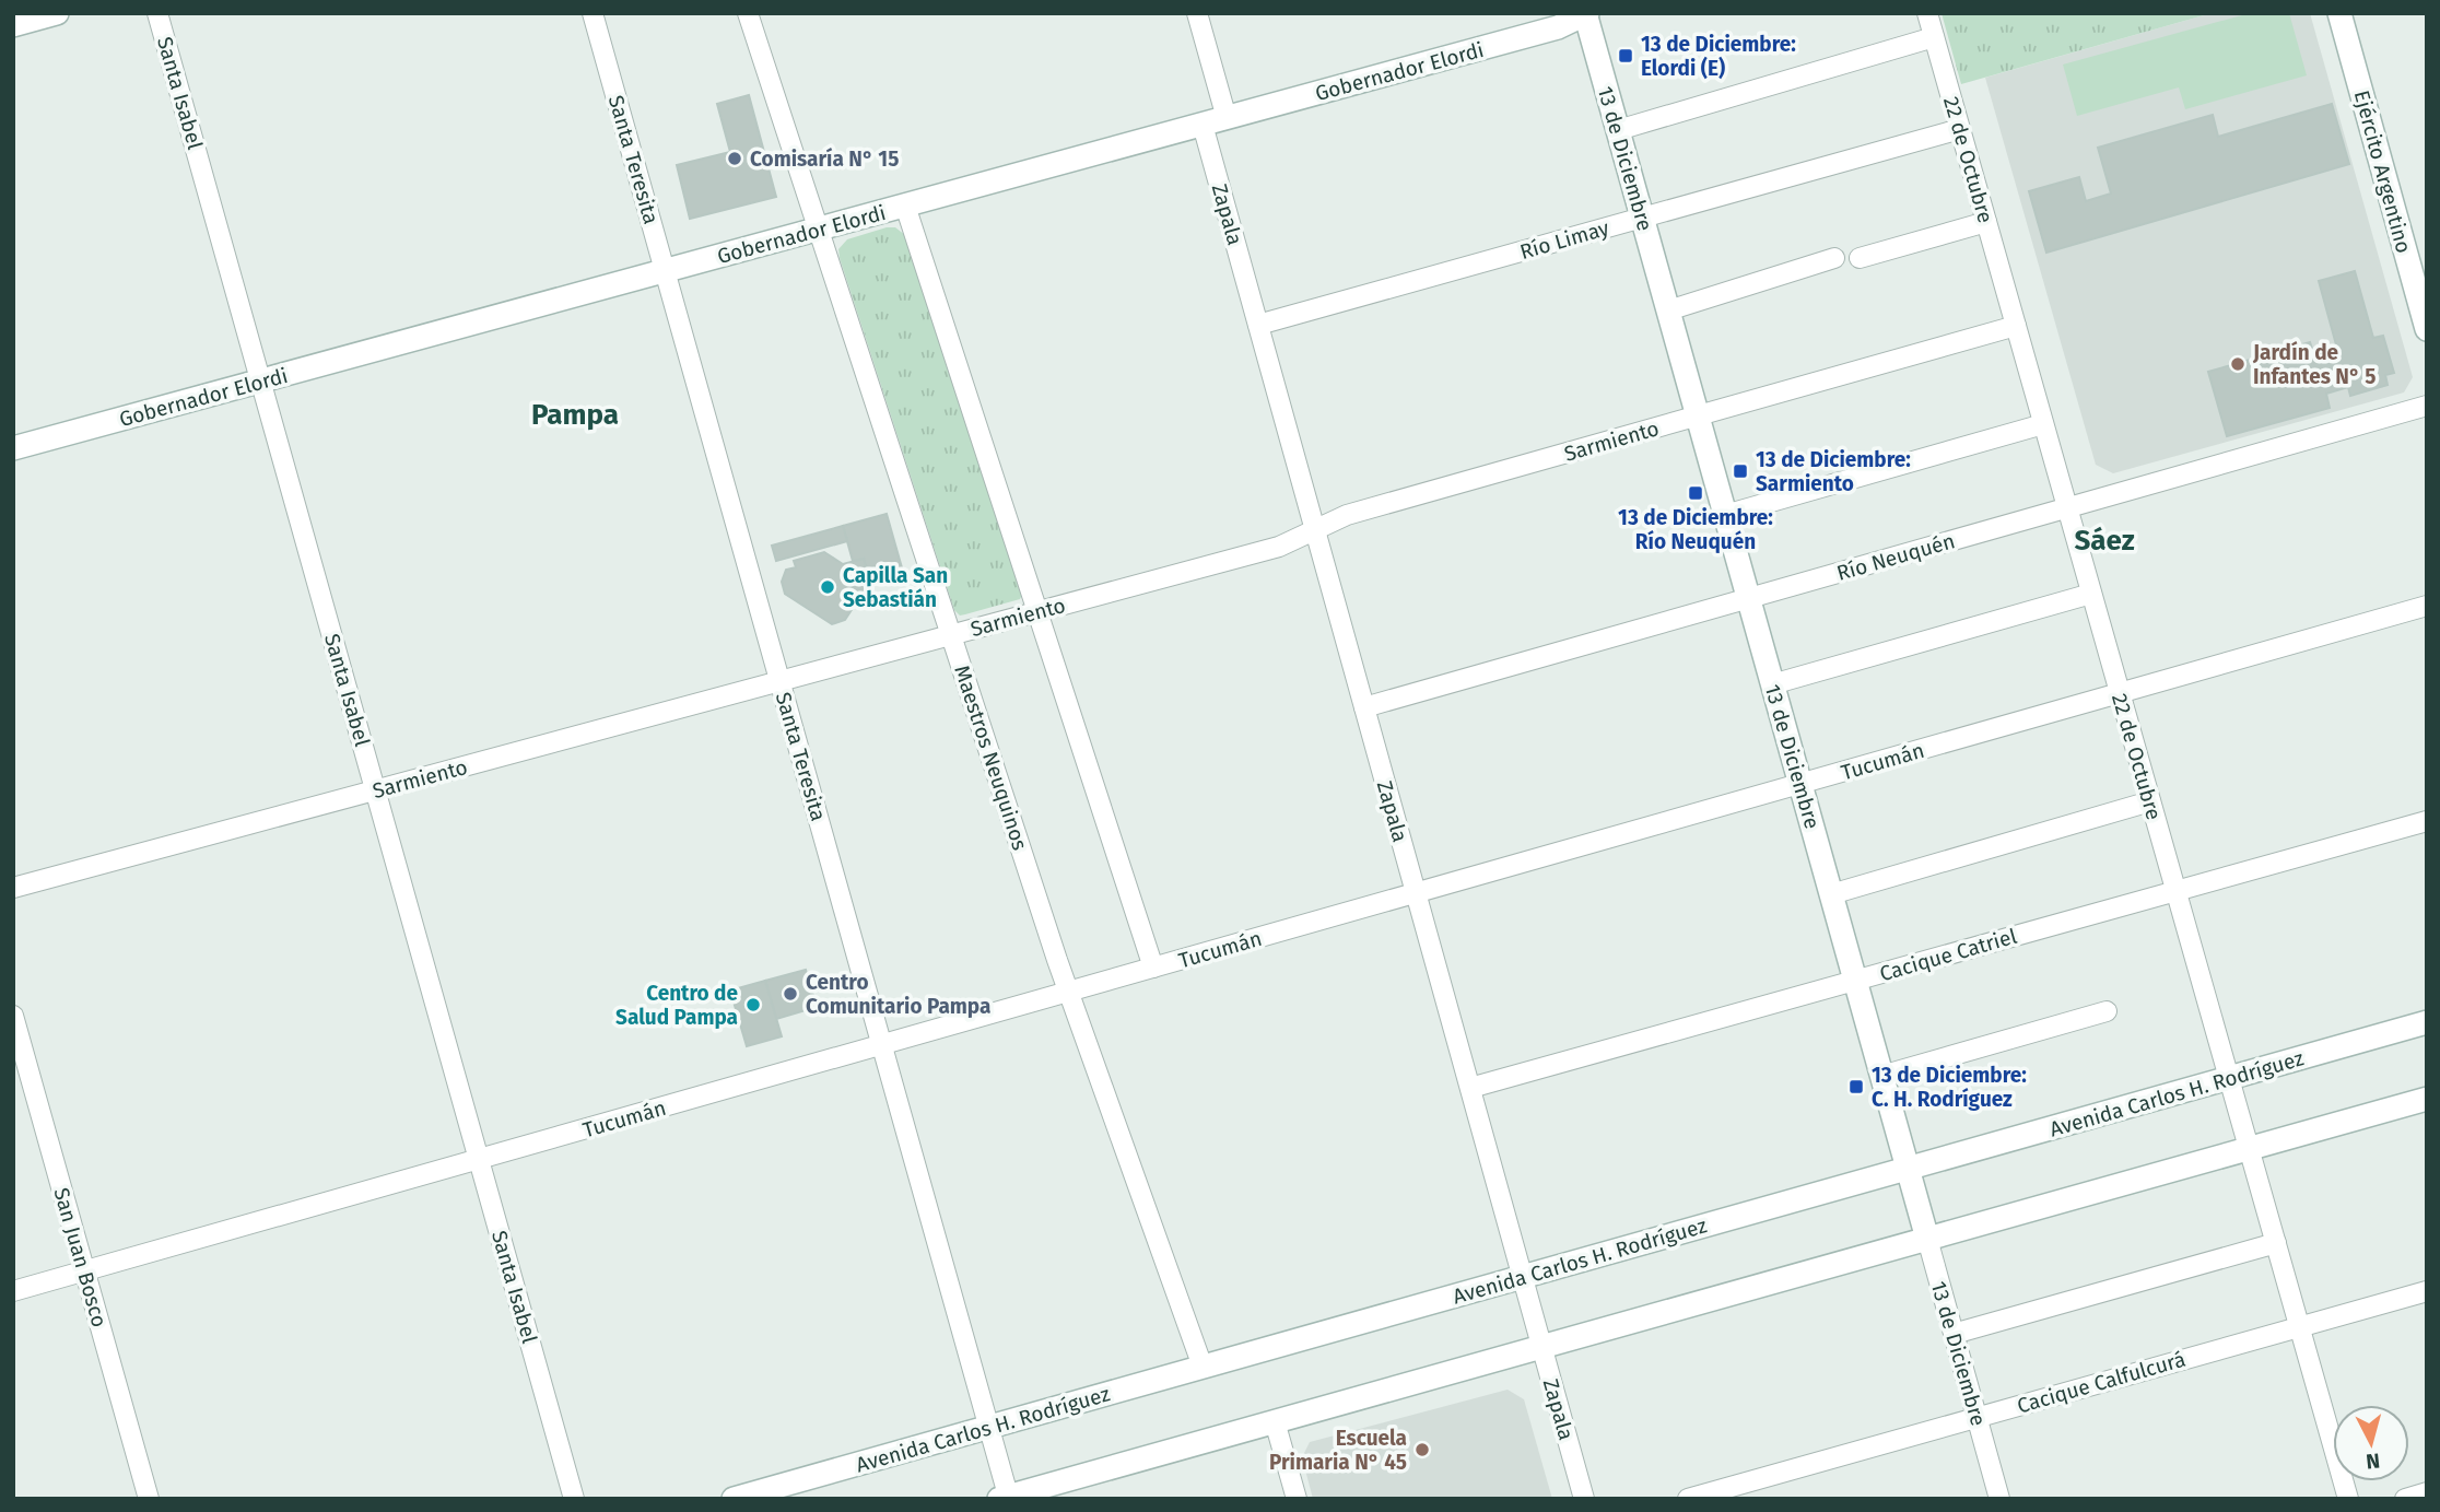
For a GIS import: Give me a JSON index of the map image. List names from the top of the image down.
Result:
{
  "streets": {
    "main road": [
      "Gobernador Elordi",
      "13 de Diciembre",
      "Ejército Argentino",
      "Avenida Carlos H. Rodríguez"
    ],
    "street": [
      "Santa Isabel",
      "Santa Teresita",
      "22 de Octubre",
      "Zapala",
      "Río Limay",
      "Sarmiento",
      "Río Neuquén",
      "Maestros Neuquinos",
      "Tucumán",
      "Cacique Catriel",
      "San Juan Bosco",
      "Cacique Calfulcurá"
    ]
  },
  "crossings": [
    ["Gobernador Elordi", "Santa Isabel"],
    ["Gobernador Elordi", "13 de Diciembre"],
    ["Gobernador Elordi", "Santa Teresita"],
    ["Gobernador Elordi", "Zapala"],
    ["Gobernador Elordi", "Maestros Neuquinos"],
    ["Santa Isabel", "Sarmiento"],
    ["Santa Isabel", "Tucumán"],
    ["13 de Diciembre", "Río Limay"],
    ["13 de Diciembre", "Sarmiento"],
    ["13 de Diciembre", "Río Neuquén"],
    ["13 de Diciembre", "Tucumán"],
    ["13 de Diciembre", "Cacique Catriel"],
    ["13 de Diciembre", "Avenida Carlos H. Rodríguez"],
    ["13 de Diciembre", "Cacique Calfulcurá"],
    ["Santa Teresita", "Sarmiento"],
    ["Santa Teresita", "Tucumán"],
    ["Santa Teresita", "Avenida Carlos H. Rodríguez"],
    ["22 de Octubre", "Río Limay"],
    ["22 de Octubre", "Sarmiento"],
    ["22 de Octubre", "Río Neuquén"],
    ["22 de Octubre", "Tucumán"],
    ["22 de Octubre", "Cacique Catriel"],
    ["22 de Octubre", "Avenida Carlos H. Rodríguez"],
    ["22 de Octubre", "Cacique Calfulcurá"],
    ["Zapala", "Río Limay"],
    ["Zapala", "Sarmiento"],
    ["Zapala", "Río Neuquén"],
    ["Zapala", "Tucumán"],
    ["Zapala", "Cacique Catriel"],
    ["Zapala", "Avenida Carlos H. Rodríguez"],
    ["Sarmiento", "Maestros Neuquinos"],
    ["Maestros Neuquinos", "Tucumán"],
    ["Maestros Neuquinos", "Avenida Carlos H. Rodríguez"],
    ["Tucumán", "San Juan Bosco"]
  ],
  "districts": ["Pampa", "Sáez"],
  "places": {
    "transit": [
      "13 de Diciembre: Elordi (E)",
      "13 de Diciembre: Sarmiento",
      "13 de Diciembre: Río Neuquén",
      "13 de Diciembre: C. H. Rodríguez"
    ],
    "other": [
      "Comisaría N° 15",
      "Jardín de Infantes N° 5",
      "Capilla San Sebastián",
      "Centro Comunitario Pampa",
      "Centro de Salud Pampa",
      "Escuela Primaria N° 45"
    ]
  },
  "north": "bottom"
}
